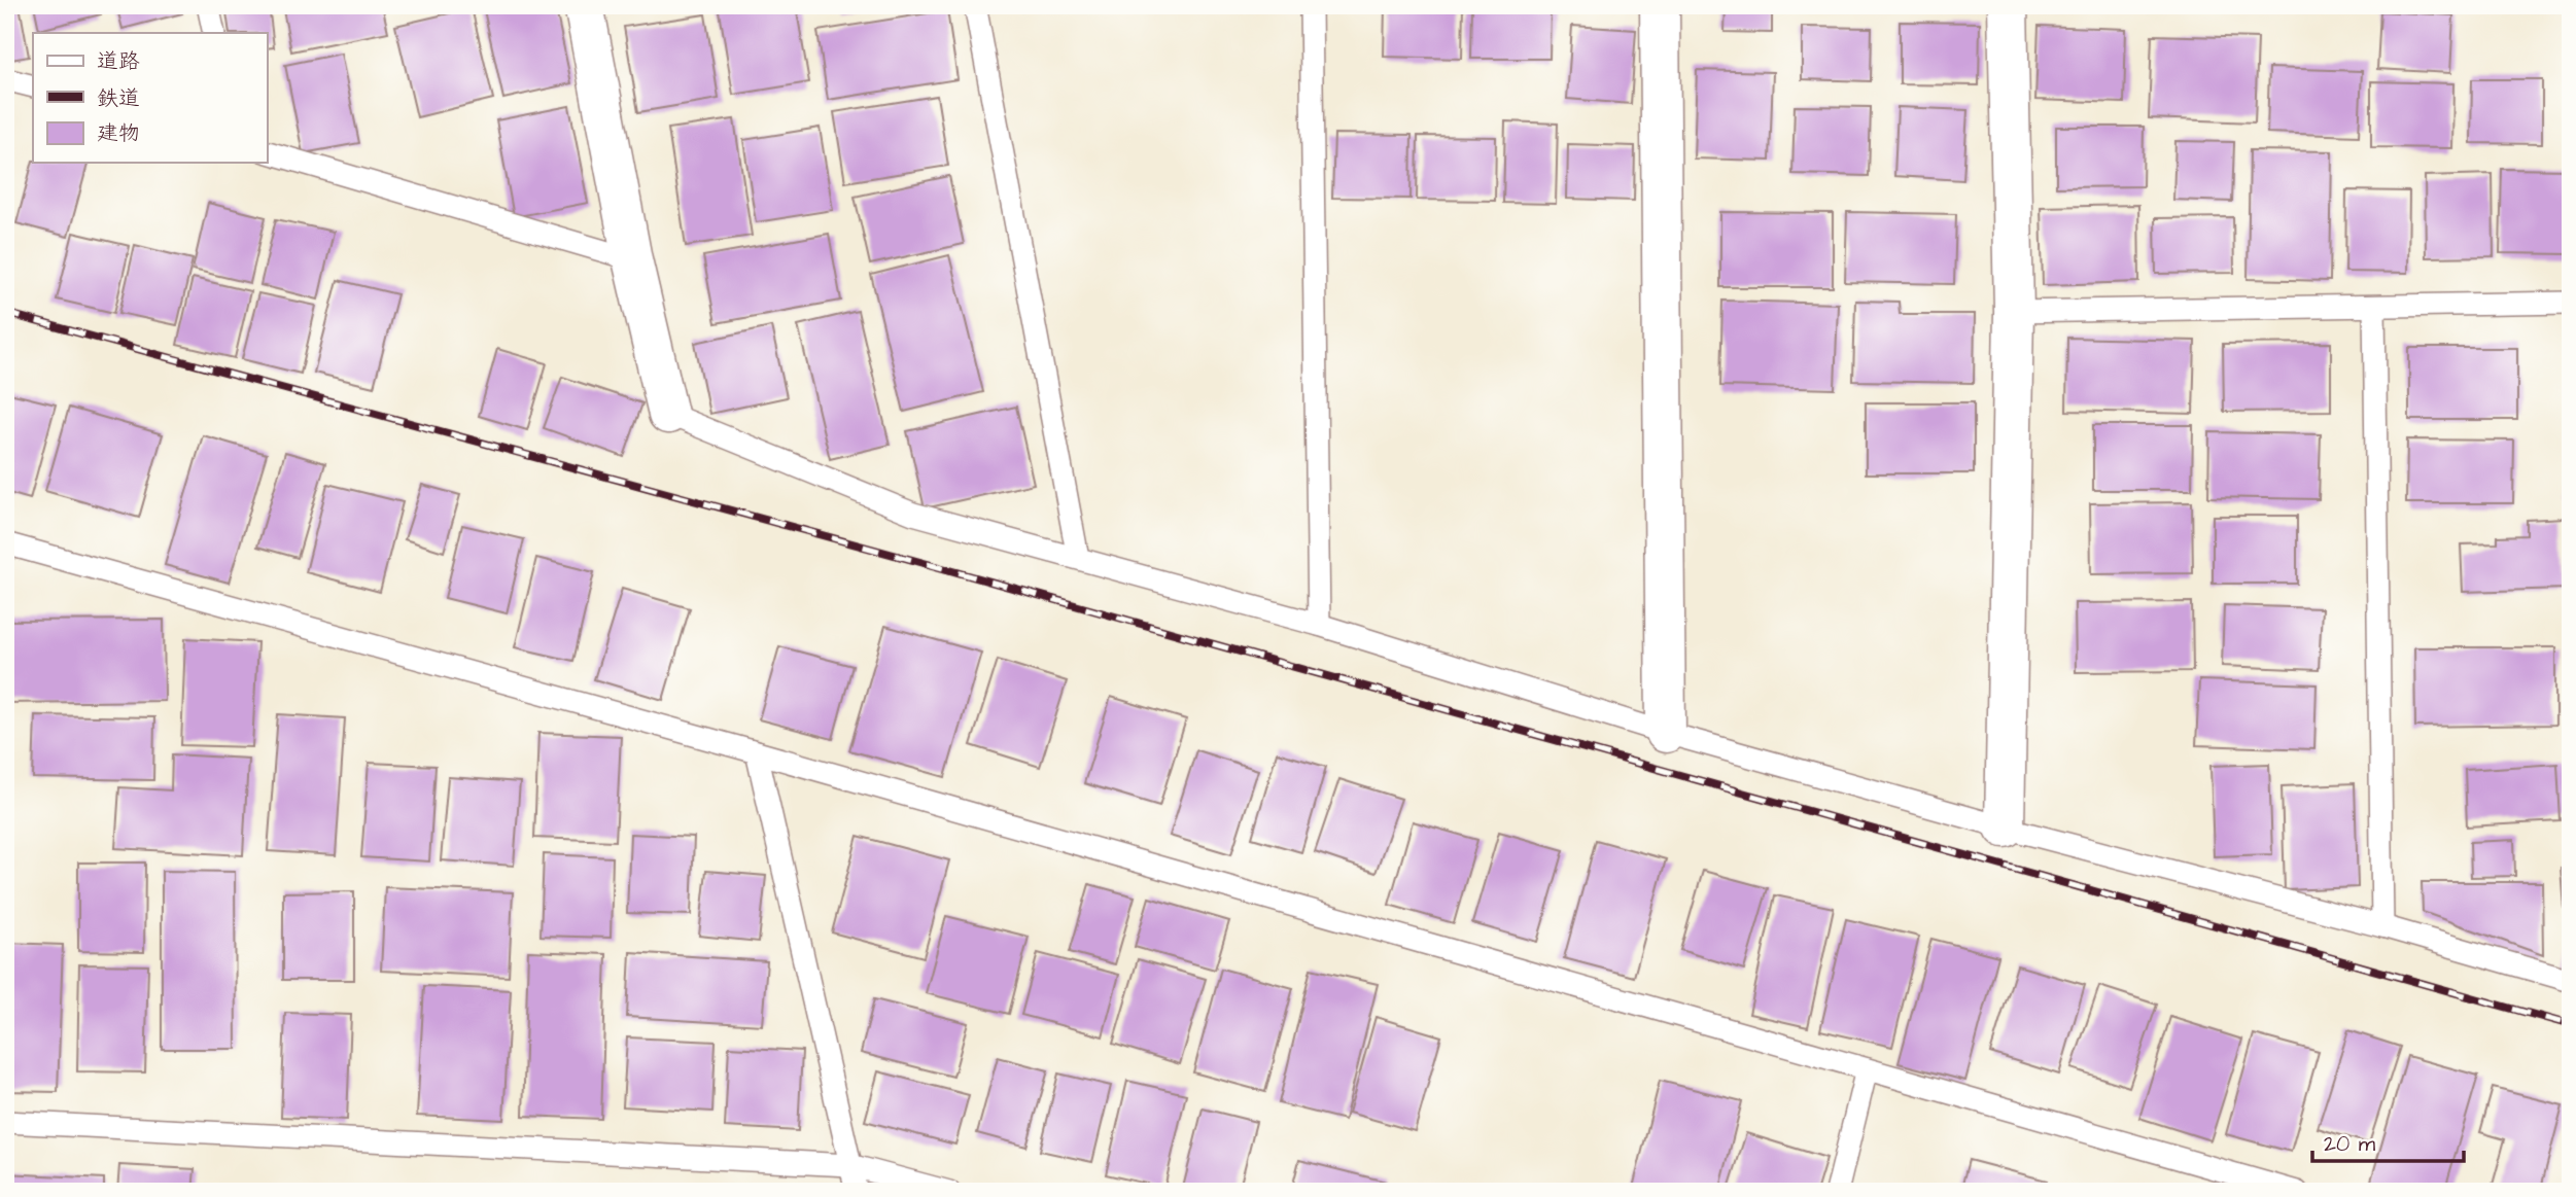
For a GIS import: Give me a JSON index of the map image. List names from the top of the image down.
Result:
{
  "legend": ["道路", "鉄道", "建物"],
  "scale_bar": "20 m"
}
